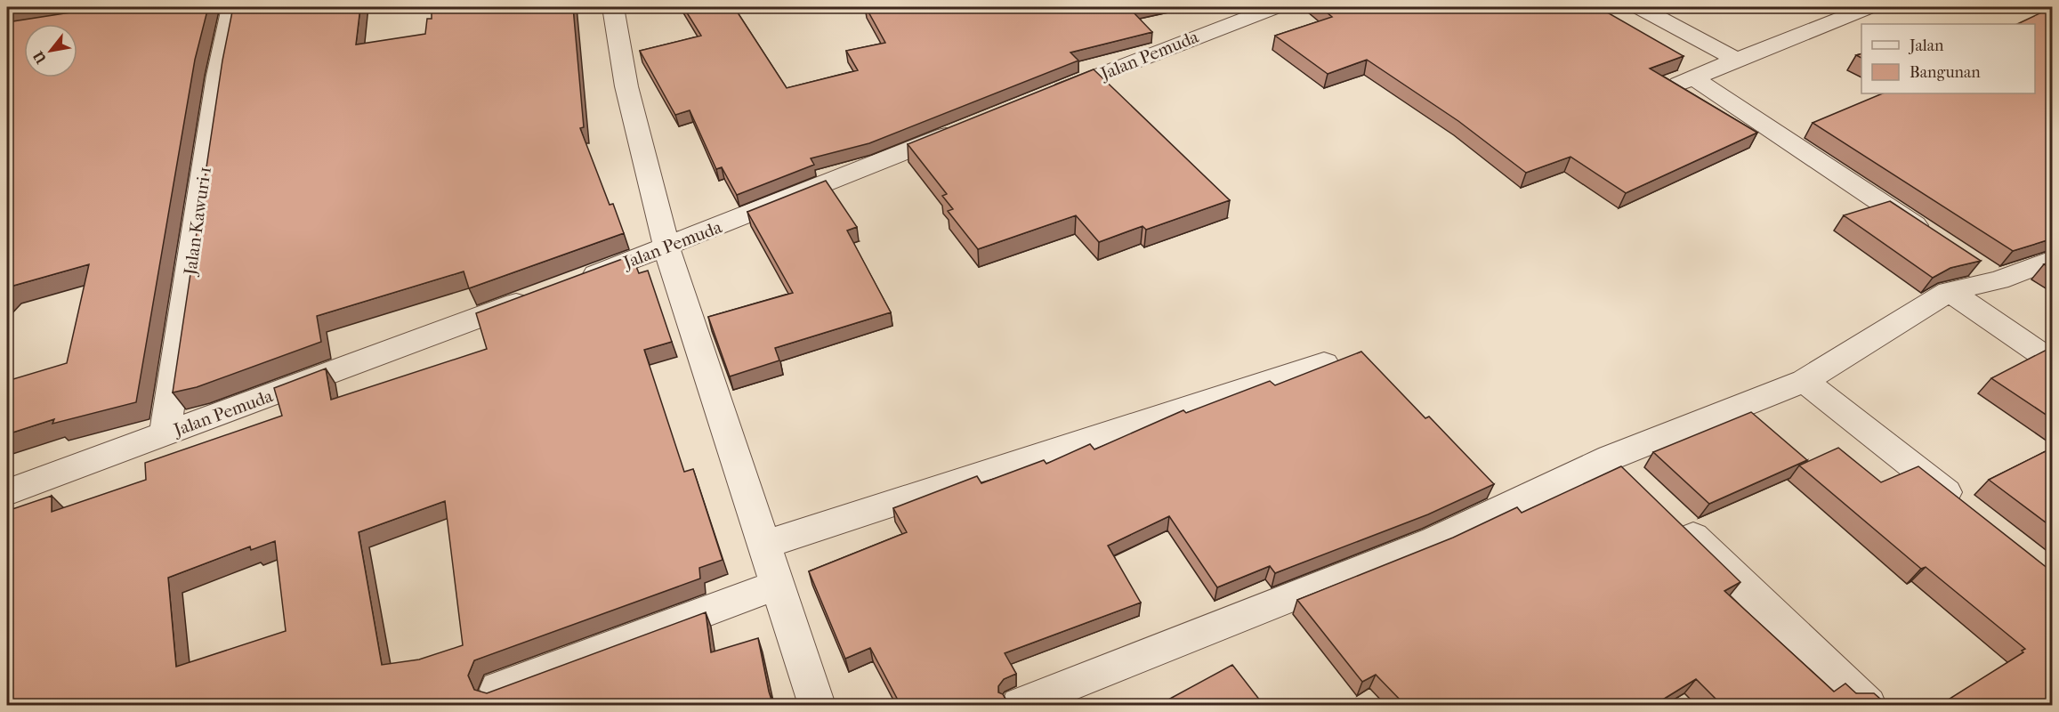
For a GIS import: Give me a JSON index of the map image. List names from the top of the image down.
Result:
{
  "streets": {
    "street": ["Jalan Pemuda", "Jalan Kawuri 1"]
  },
  "crossings": [
    ["Jalan Pemuda", "Jalan Kawuri 1"]
  ],
  "legend": ["Jalan", "Bangunan"],
  "north": "bottom left"
}
